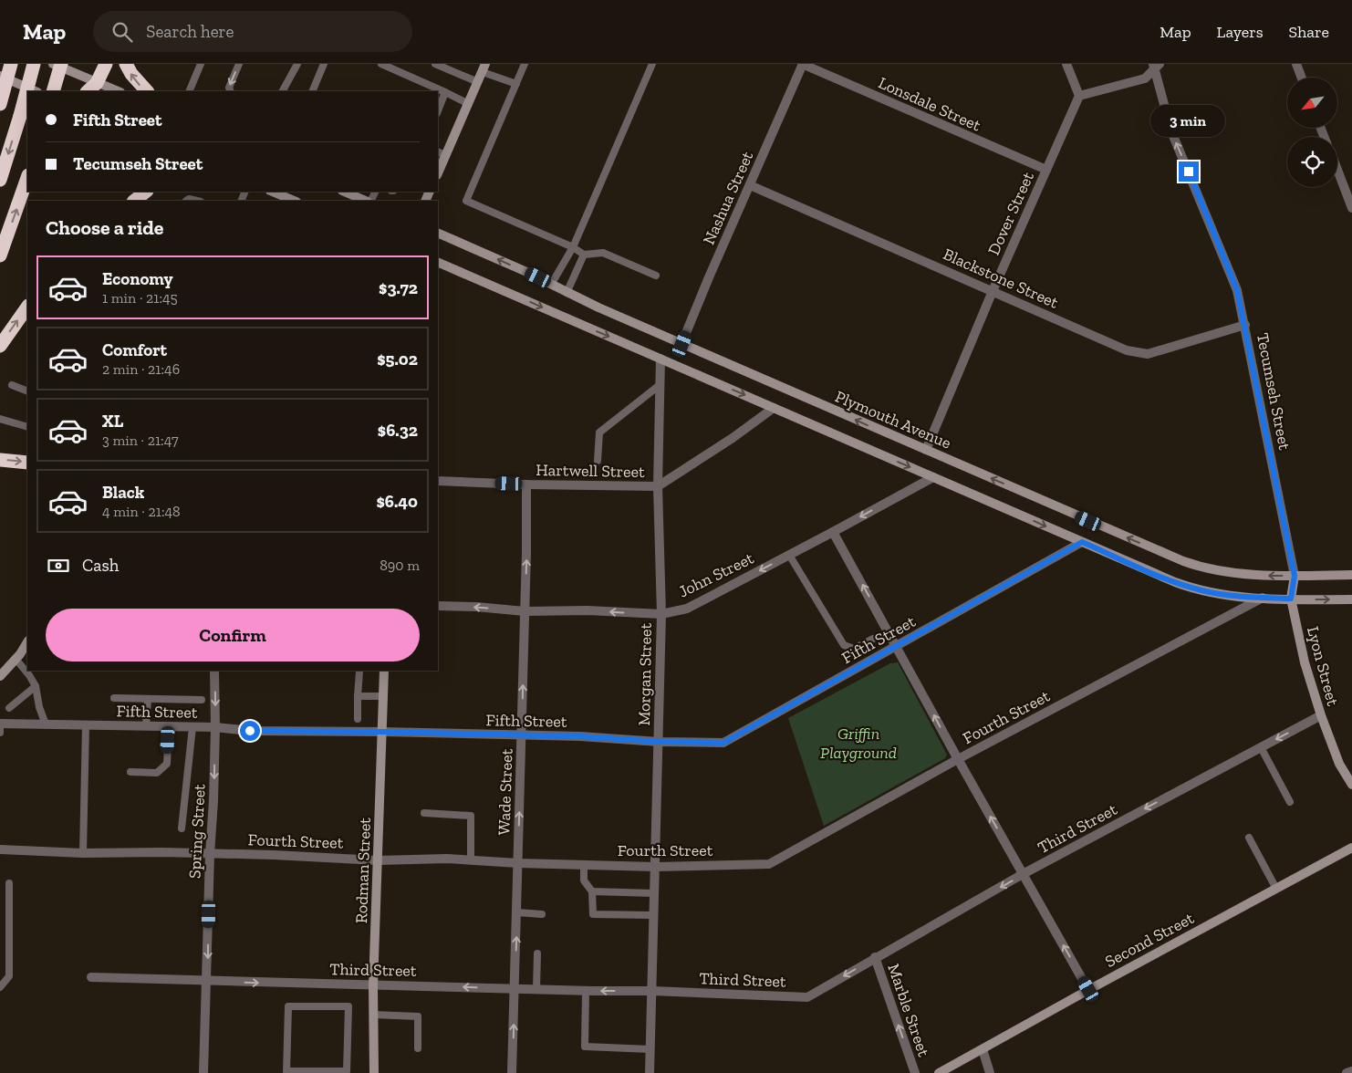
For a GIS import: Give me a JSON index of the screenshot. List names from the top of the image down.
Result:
{
  "streets": {
    "main road": [
      "Plymouth Avenue",
      "Lyon Street",
      "Rodman Street",
      "Second Street"
    ],
    "street": [
      "Lonsdale Street",
      "Nashua Street",
      "Dover Street",
      "Blackstone Street",
      "Tecumseh Street",
      "Hartwell Street",
      "John Street",
      "Fifth Street",
      "Morgan Street",
      "Fourth Street",
      "Wade Street",
      "Third Street",
      "Spring Street",
      "Marble Street"
    ]
  },
  "crossings": [
    ["Lonsdale Street", "Nashua Street"],
    ["Lonsdale Street", "Dover Street"],
    ["Nashua Street", "Blackstone Street"],
    ["Nashua Street", "Plymouth Avenue"],
    ["Dover Street", "Blackstone Street"],
    ["Dover Street", "Plymouth Avenue"],
    ["Blackstone Street", "Tecumseh Street"],
    ["Tecumseh Street", "Plymouth Avenue"],
    ["Tecumseh Street", "Lyon Street"],
    ["Plymouth Avenue", "Lyon Street"],
    ["Hartwell Street", "Morgan Street"],
    ["Hartwell Street", "Wade Street"],
    ["John Street", "Morgan Street"],
    ["John Street", "Wade Street"],
    ["Fifth Street", "Morgan Street"],
    ["Fifth Street", "Wade Street"],
    ["Fifth Street", "Spring Street"],
    ["Fifth Street", "Rodman Street"],
    ["Lyon Street", "Third Street"],
    ["Morgan Street", "Fourth Street"],
    ["Morgan Street", "Third Street"],
    ["Fourth Street", "Wade Street"],
    ["Fourth Street", "Spring Street"],
    ["Fourth Street", "Rodman Street"],
    ["Wade Street", "Third Street"],
    ["Third Street", "Spring Street"],
    ["Third Street", "Rodman Street"],
    ["Third Street", "Marble Street"]
  ],
  "one_way": [
    "Tecumseh Street",
    "John Street",
    "Wade Street",
    "Spring Street",
    "Marble Street"
  ],
  "parks": ["Griffin Playground"],
  "north": "bottom left",
  "page": {
    "header": "Map",
    "search": "Search here",
    "nav": ["Map", "Layers", "Share"],
    "banner": ["Fifth Street", "Tecumseh Street"],
    "bubble": "3 min",
    "heading": "Choose a ride",
    "list": [
      {
        "name": "Economy",
        "note": "1 min · 21:45",
        "value": "$3.72"
      },
      {
        "name": "Comfort",
        "note": "2 min · 21:46",
        "value": "$5.02"
      },
      {
        "name": "XL",
        "note": "3 min · 21:47",
        "value": "$6.32"
      },
      {
        "name": "Black",
        "note": "4 min · 21:48",
        "value": "$6.40"
      }
    ],
    "pay": ["Cash", "890 m"],
    "buttons": "Confirm"
  }
}
